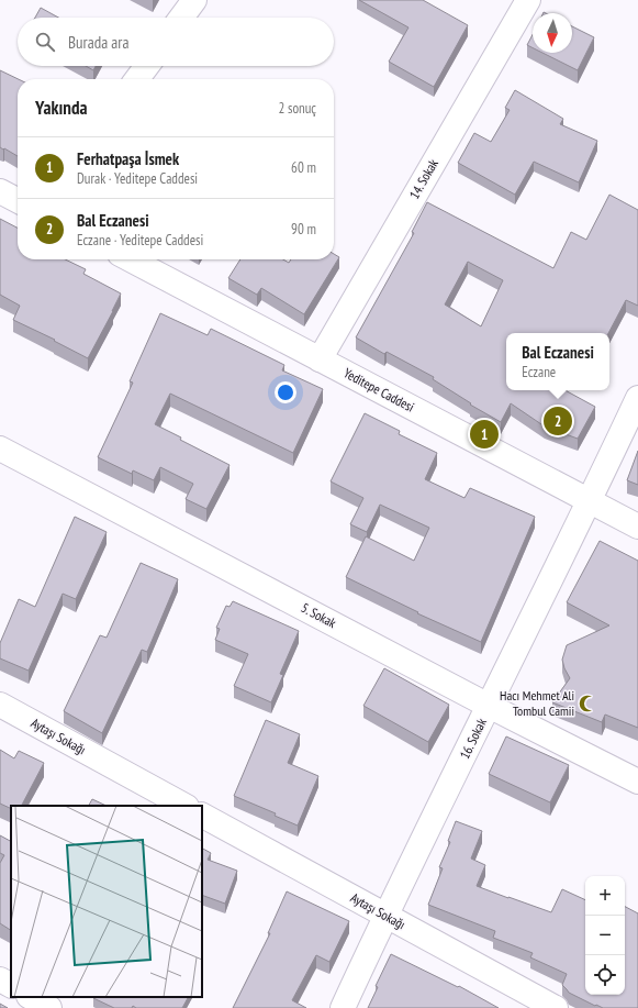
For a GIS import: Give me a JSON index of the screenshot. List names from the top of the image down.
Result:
{
  "streets": {
    "street": [
      "14. Sokak",
      "Yeditepe Caddesi",
      "5. Sokak",
      "Aytaşı Sokağı",
      "16. Sokak"
    ]
  },
  "crossings": [
    ["14. Sokak", "Yeditepe Caddesi"],
    ["Yeditepe Caddesi", "16. Sokak"],
    ["5. Sokak", "16. Sokak"],
    ["Aytaşı Sokağı", "16. Sokak"]
  ],
  "places": {
    "mosque": ["Hacı Mehmet Ali Tombul Camii"]
  },
  "north": "bottom",
  "page": {
    "search": "Burada ara",
    "heading": ["Yakında", "2 sonuç"],
    "list": [
      {
        "mark": "1",
        "name": "Ferhatpaşa İsmek",
        "note": "Durak · Yeditepe Caddesi",
        "value": "60 m"
      },
      {
        "mark": "2",
        "name": "Bal Eczanesi",
        "note": "Eczane · Yeditepe Caddesi",
        "value": "90 m"
      }
    ],
    "popup": ["Bal Eczanesi", "Eczane"],
    "pins": ["2", "1"],
    "map_buttons": ["+", "−"]
  }
}
